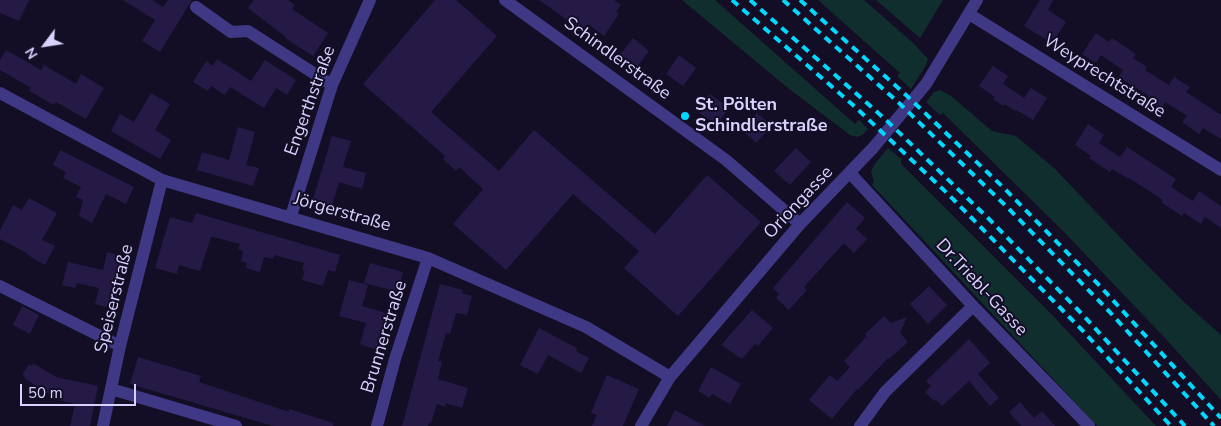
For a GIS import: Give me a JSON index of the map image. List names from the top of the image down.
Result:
{
  "streets": {
    "street": [
      "Schindlerstraße",
      "Weyprechtstraße",
      "Engerthstraße",
      "Oriongasse",
      "Jörgerstraße",
      "Dr.Triebl-Gasse",
      "Speiserstraße",
      "Brunnerstraße"
    ]
  },
  "crossings": [
    ["Schindlerstraße", "Oriongasse"],
    ["Weyprechtstraße", "Oriongasse"],
    ["Engerthstraße", "Jörgerstraße"],
    ["Oriongasse", "Jörgerstraße"],
    ["Oriongasse", "Dr.Triebl-Gasse"],
    ["Jörgerstraße", "Speiserstraße"],
    ["Jörgerstraße", "Brunnerstraße"]
  ],
  "places": ["St. Pölten Schindlerstraße"],
  "scale_bar": "50 m",
  "north": "bottom left"
}
